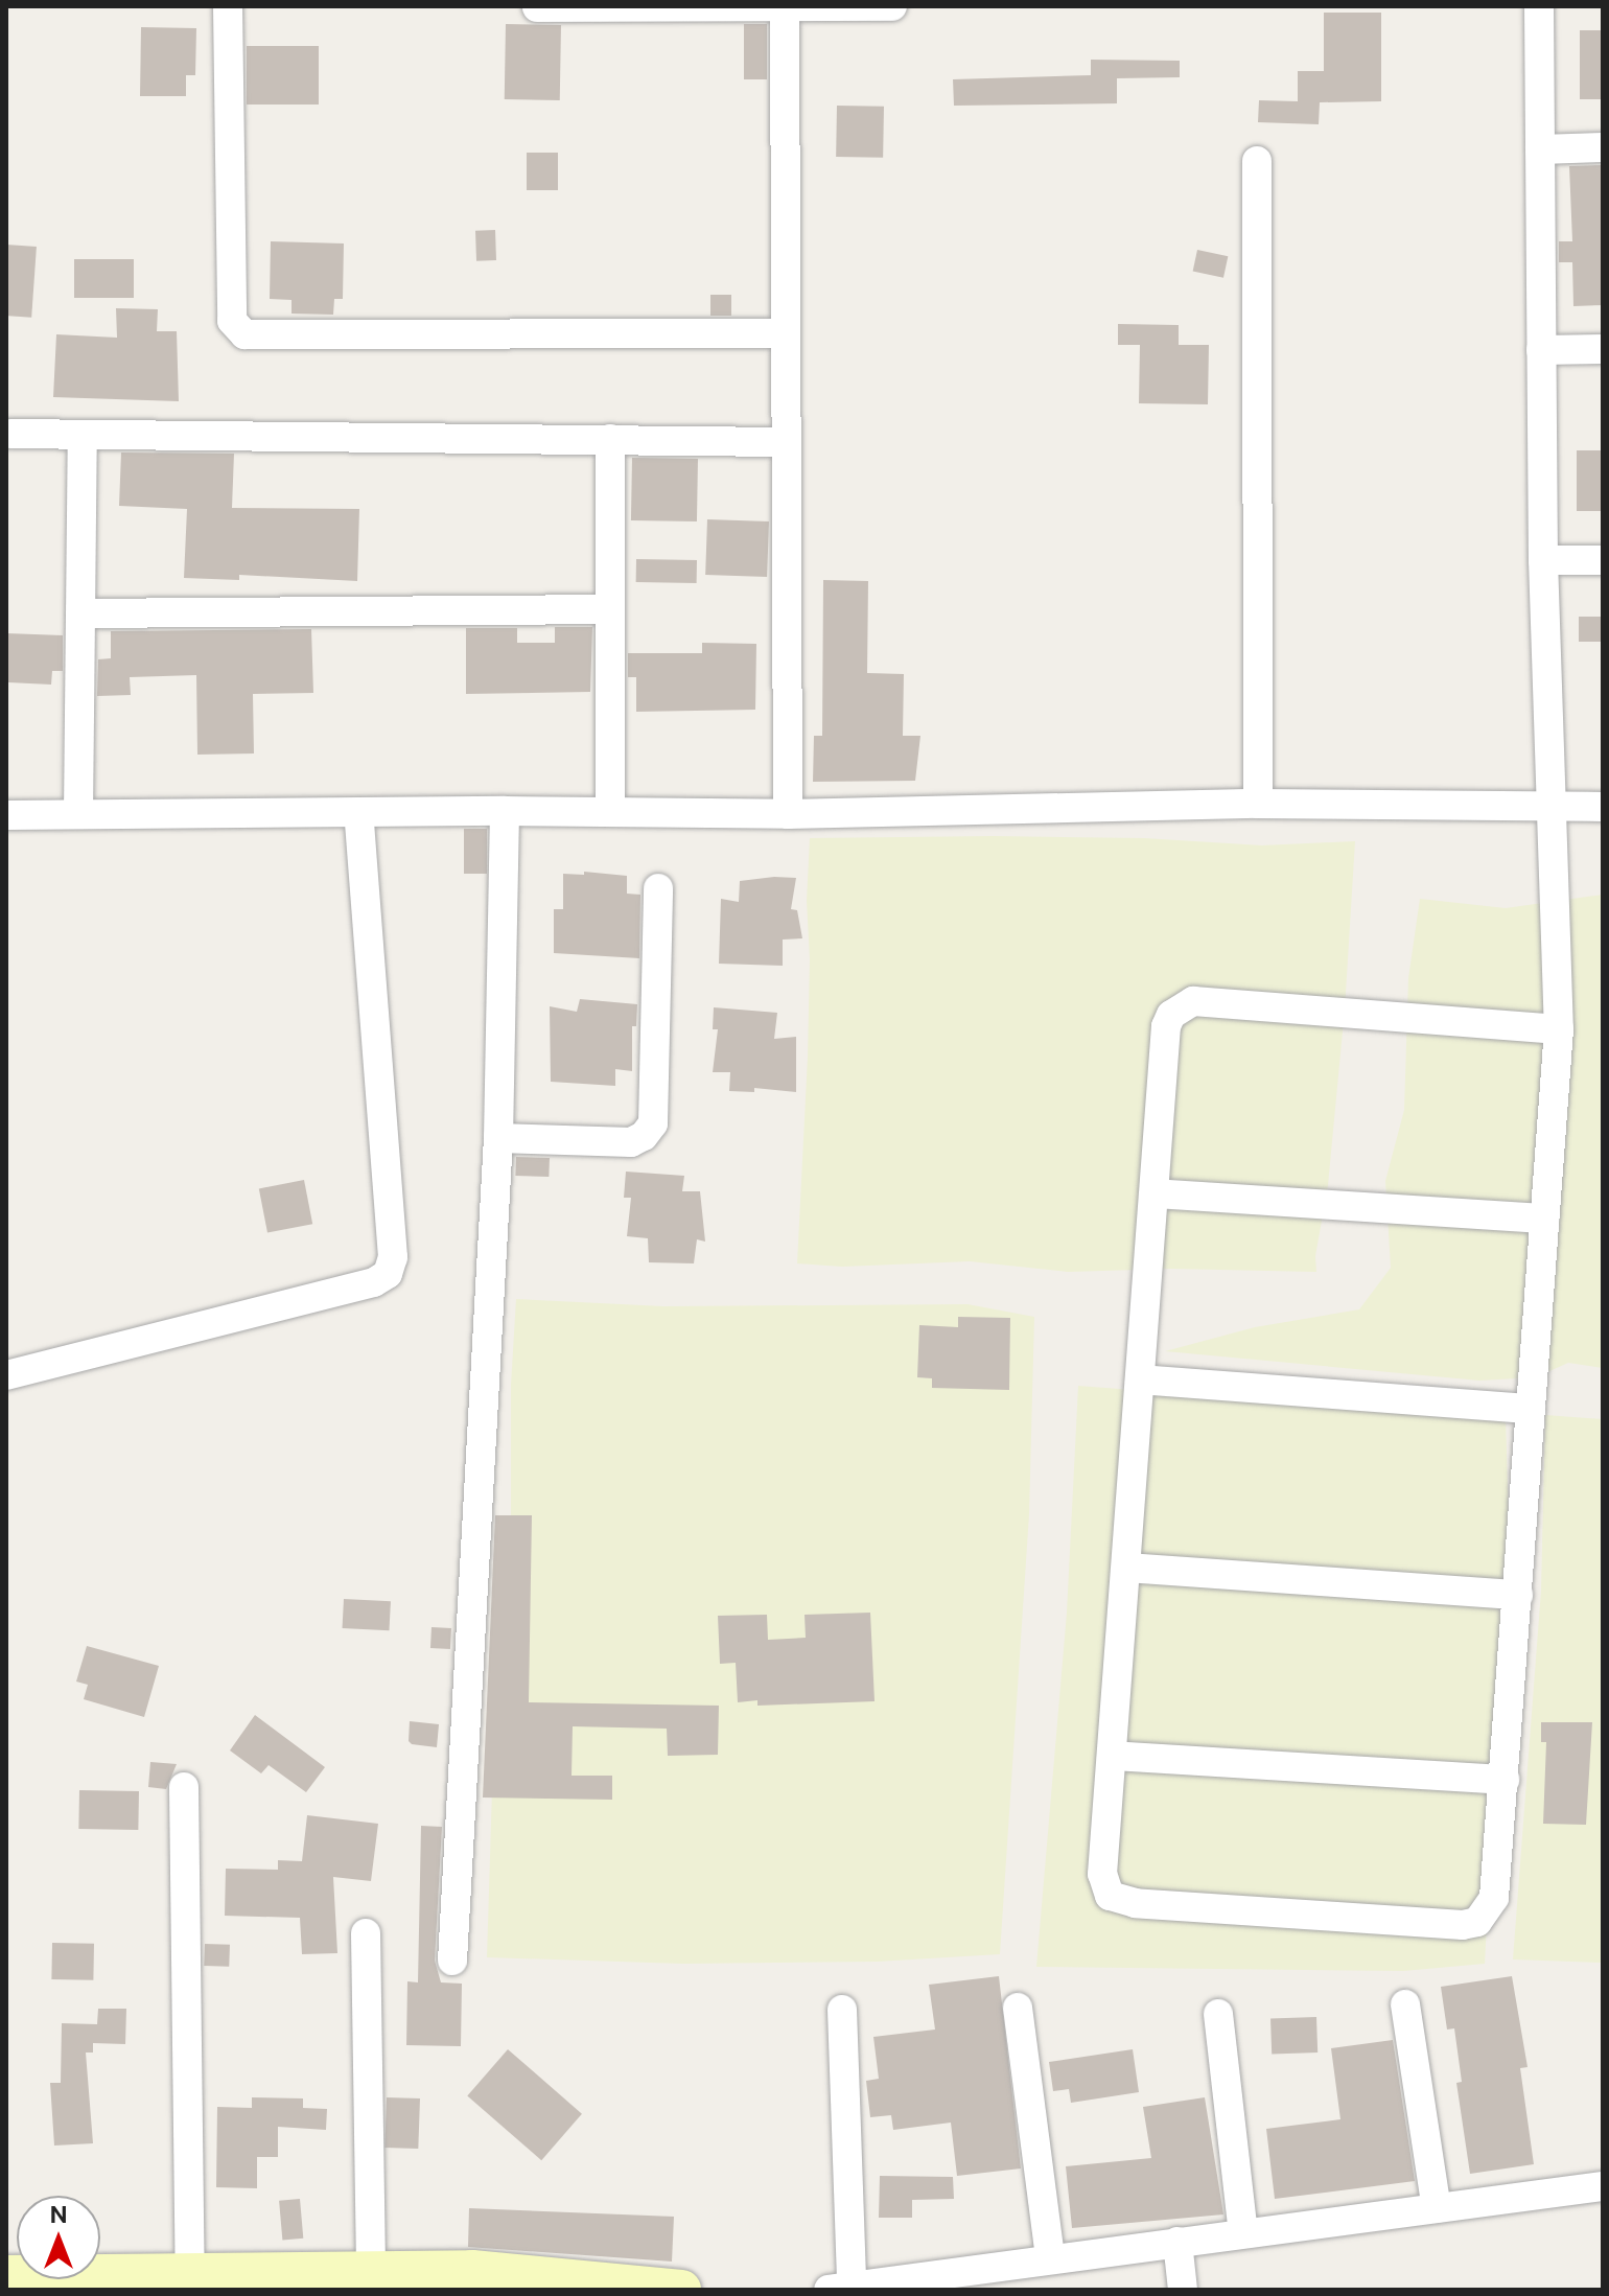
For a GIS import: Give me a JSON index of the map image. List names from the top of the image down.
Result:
{
  "north": "top"
}
